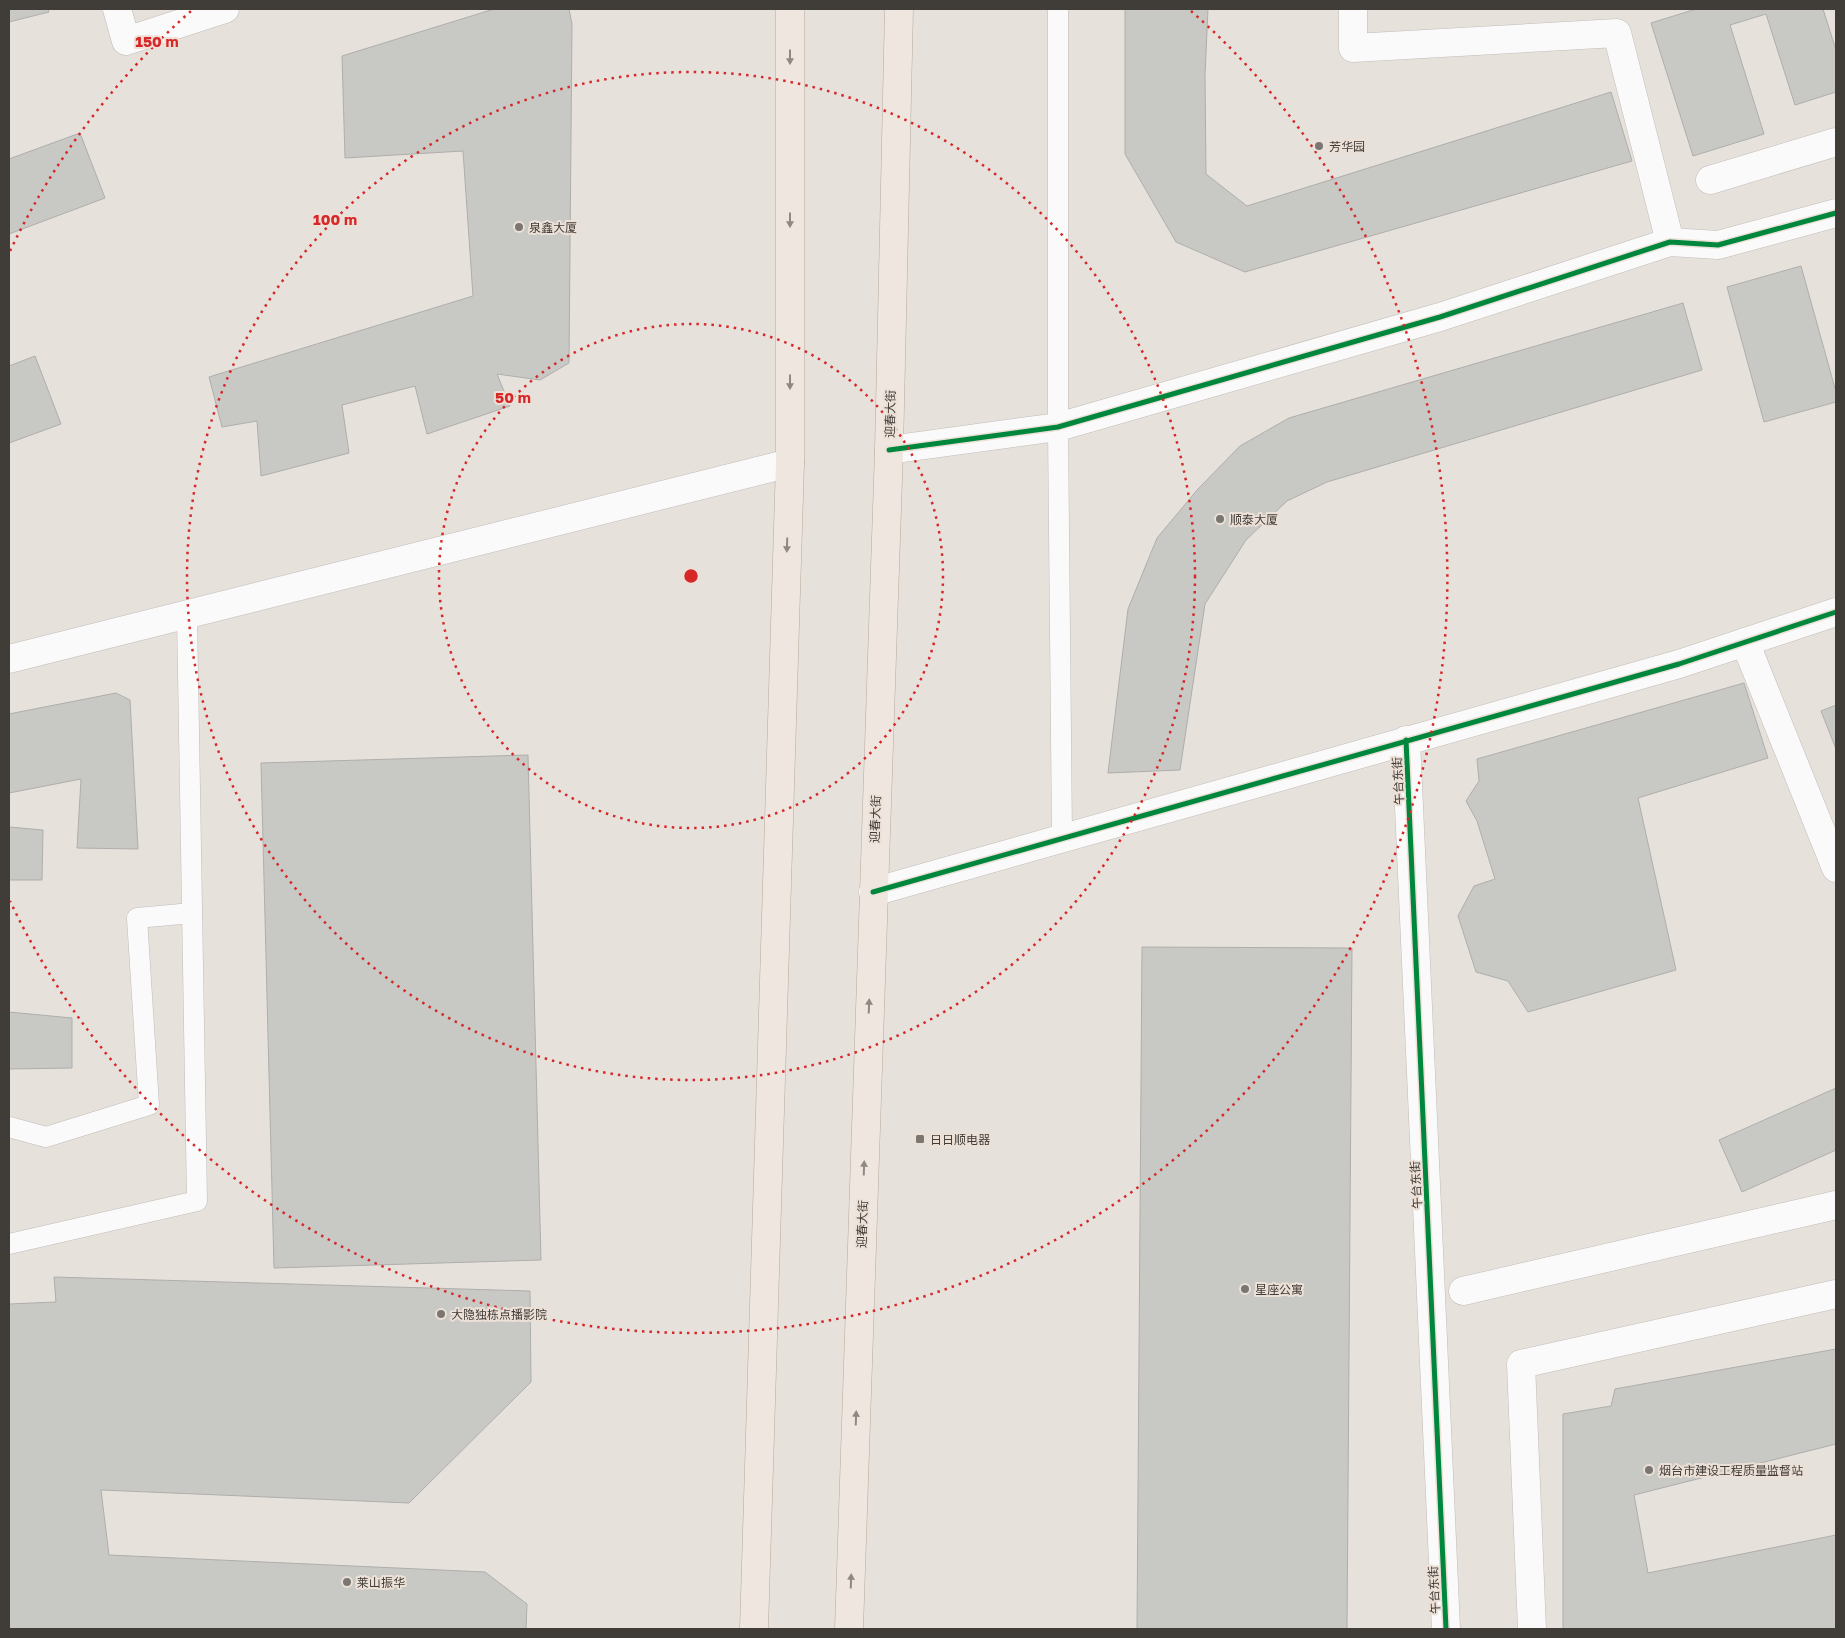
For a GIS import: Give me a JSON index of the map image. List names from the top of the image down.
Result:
{
  "streets": {
    "main road": ["迎春大街"],
    "street": ["午台东街"]
  },
  "places": {
    "other": [
      "芳华园",
      "泉鑫大厦",
      "顺泰大厦",
      "星座公寓",
      "大隐独栋点播影院",
      "烟台市建设工程质量监督站",
      "莱山振华"
    ],
    "transit": ["日日顺电器"]
  },
  "rings": ["150 m", "100 m", "50 m"]
}
